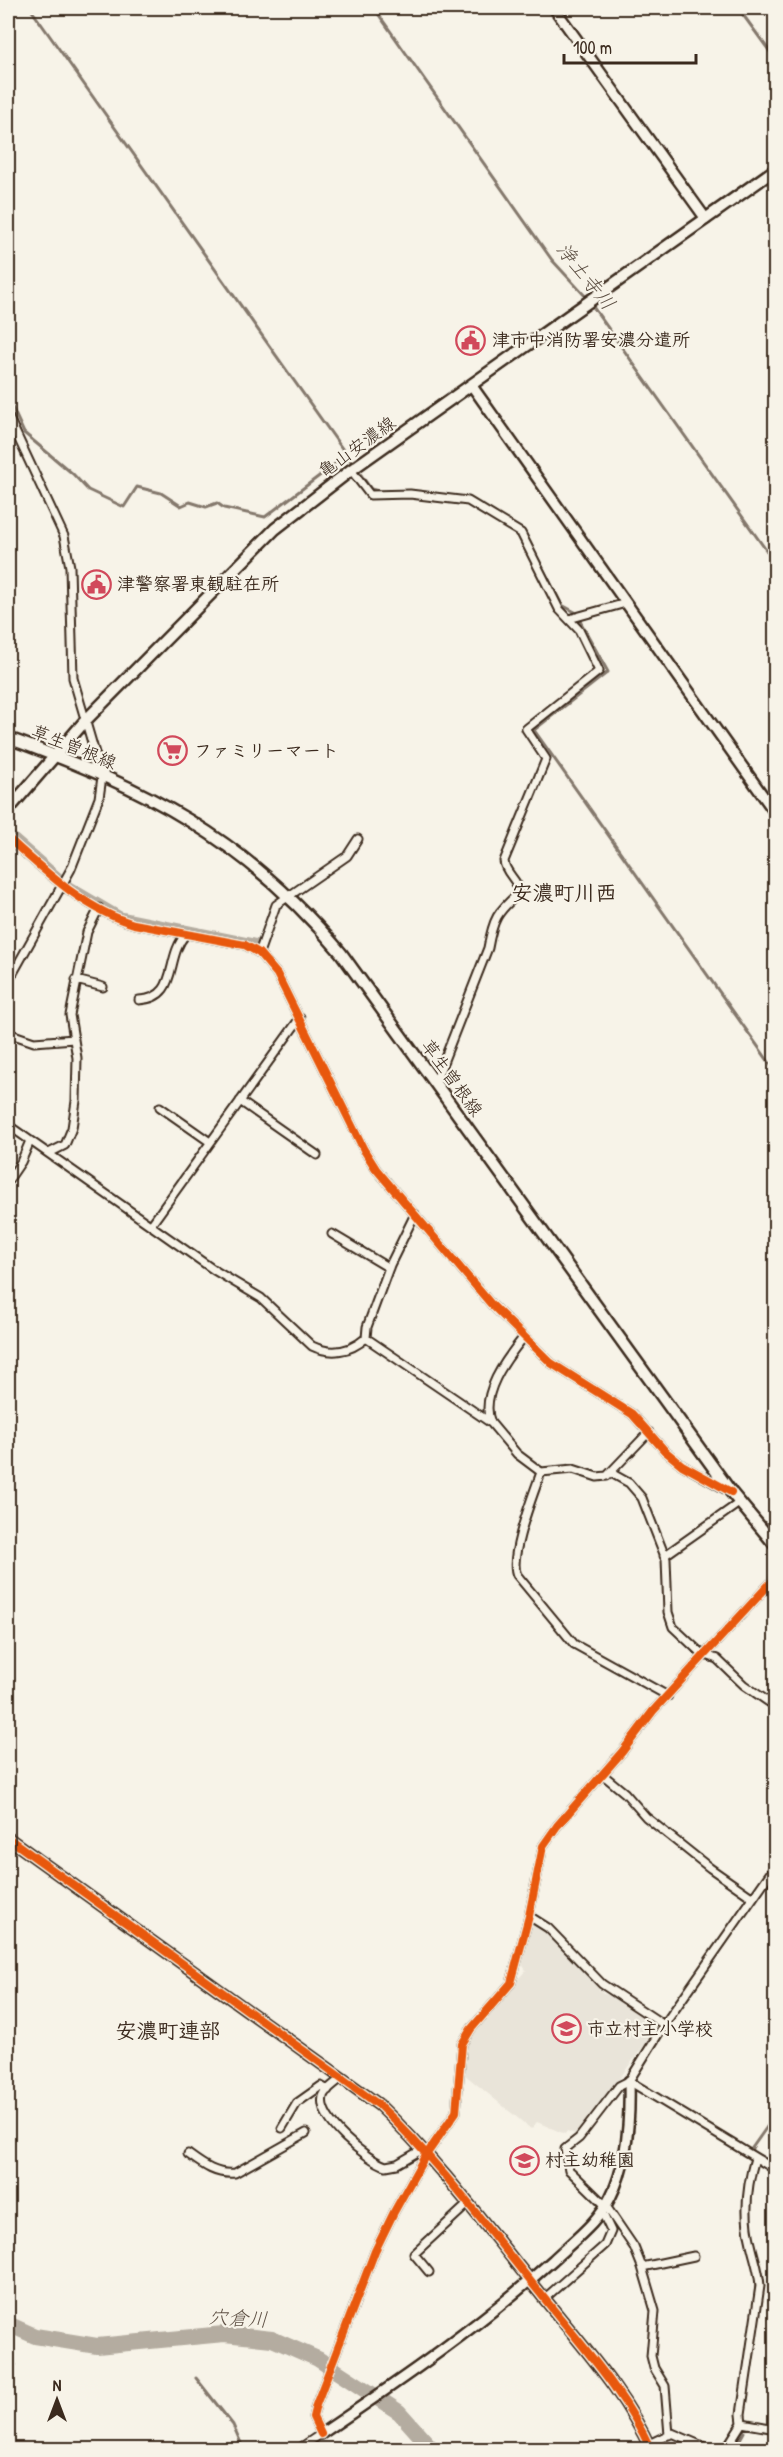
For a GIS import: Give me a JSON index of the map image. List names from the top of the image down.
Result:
{
  "streets": {
    "main road": ["亀山安濃線", "草生曽根線"]
  },
  "crossings": [
    ["亀山安濃線", "草生曽根線"]
  ],
  "districts": ["安濃町川西", "安濃町連部"],
  "water": ["浄土寺川", "穴倉川"],
  "places": {
    "public building": ["津市中消防署安濃分遣所", "津警察署東観駐在所"],
    "supermarket": ["ファミリーマート"],
    "school or university": ["市立村主小学校", "村主幼稚園"]
  },
  "scale_bar": "100 m",
  "north": "top"
}
